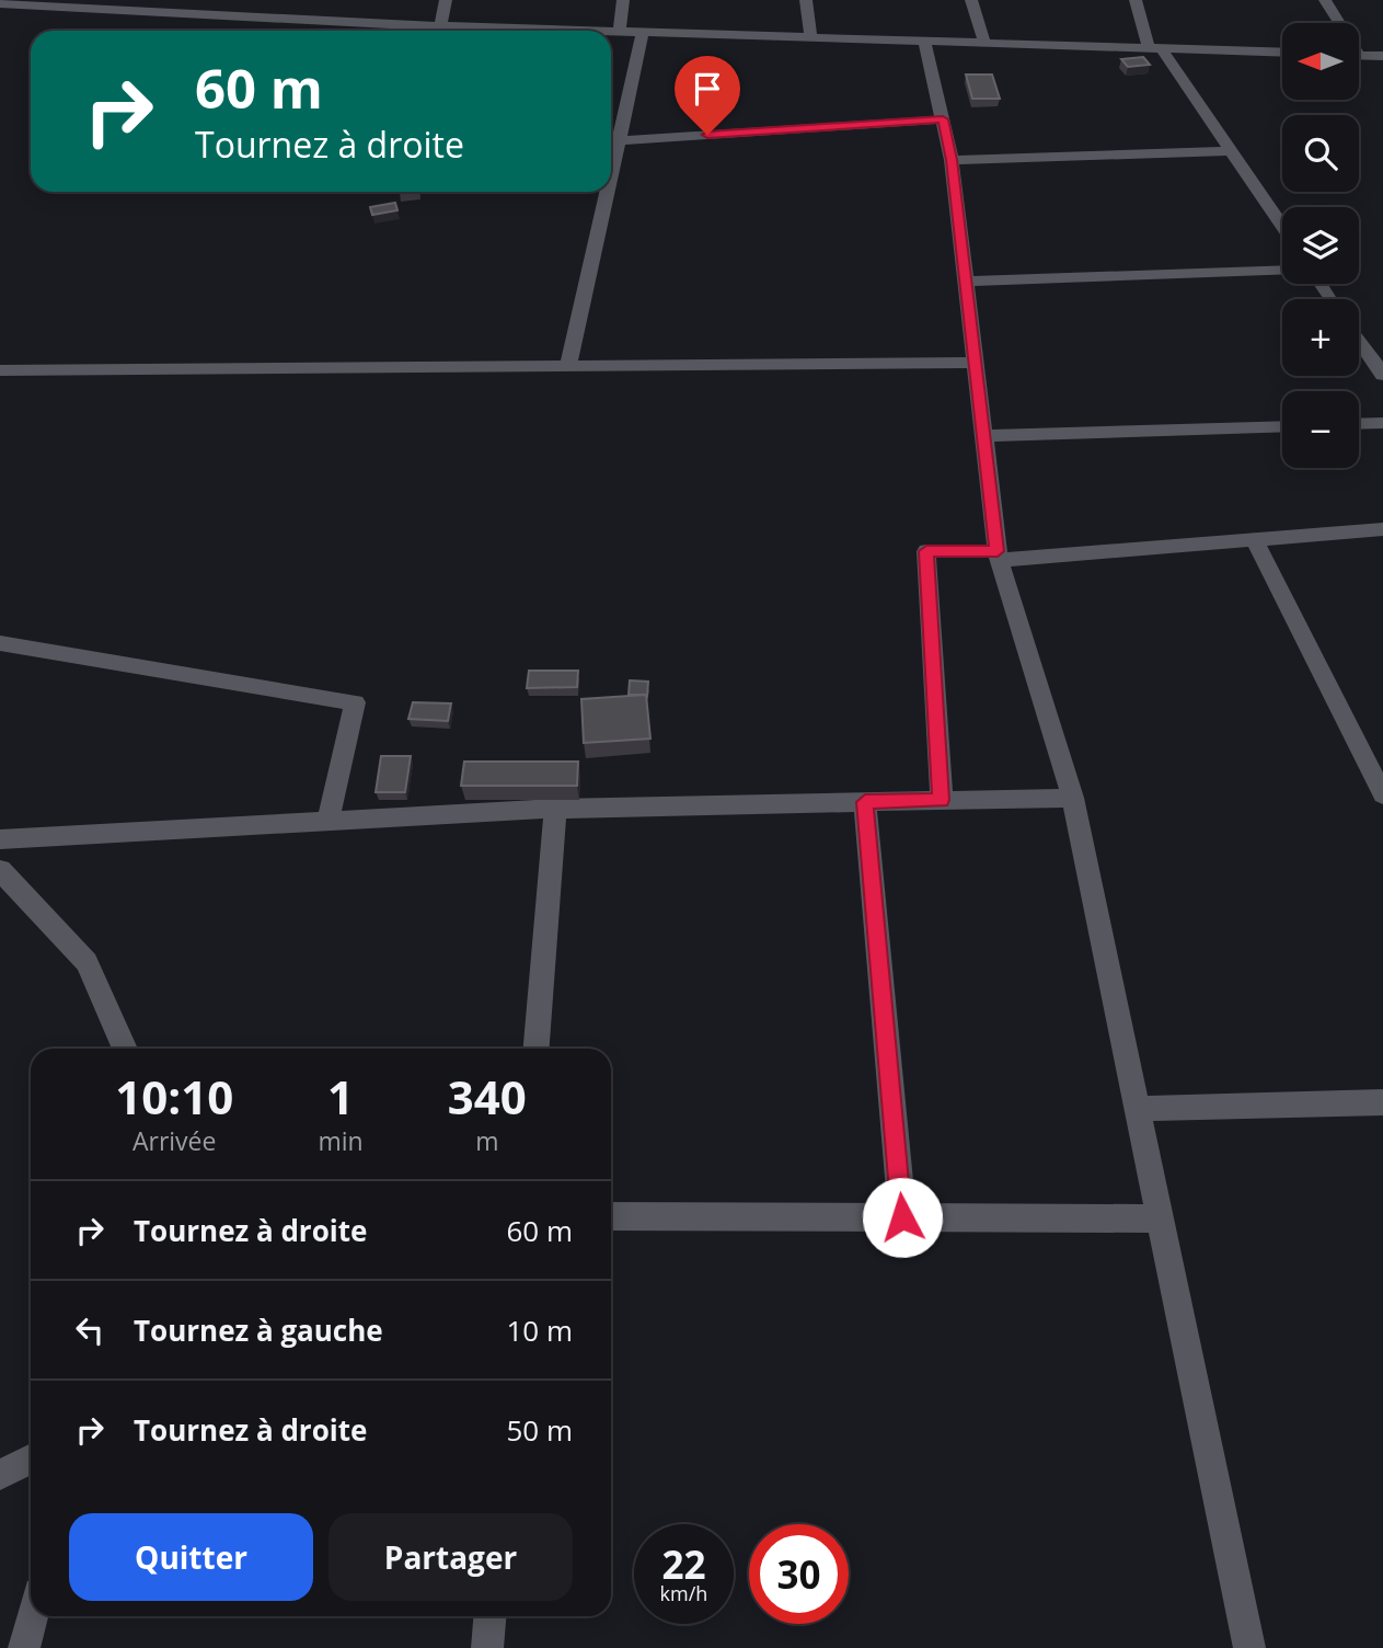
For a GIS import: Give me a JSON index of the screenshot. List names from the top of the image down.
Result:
{
  "north": "left",
  "page": {
    "map_buttons": ["+", "−"],
    "turn": ["60 m", "Tournez à droite"],
    "eta": [
      "10:10",
      "Arrivée",
      "1",
      "min",
      "340",
      "m"
    ],
    "list": [
      {
        "name": "Tournez à droite",
        "value": "60 m"
      },
      {
        "name": "Tournez à gauche",
        "value": "10 m"
      },
      {
        "name": "Tournez à droite",
        "value": "50 m"
      }
    ],
    "buttons": ["Quitter", "Partager"],
    "speed": "22 km/h",
    "limit": "30"
  }
}
